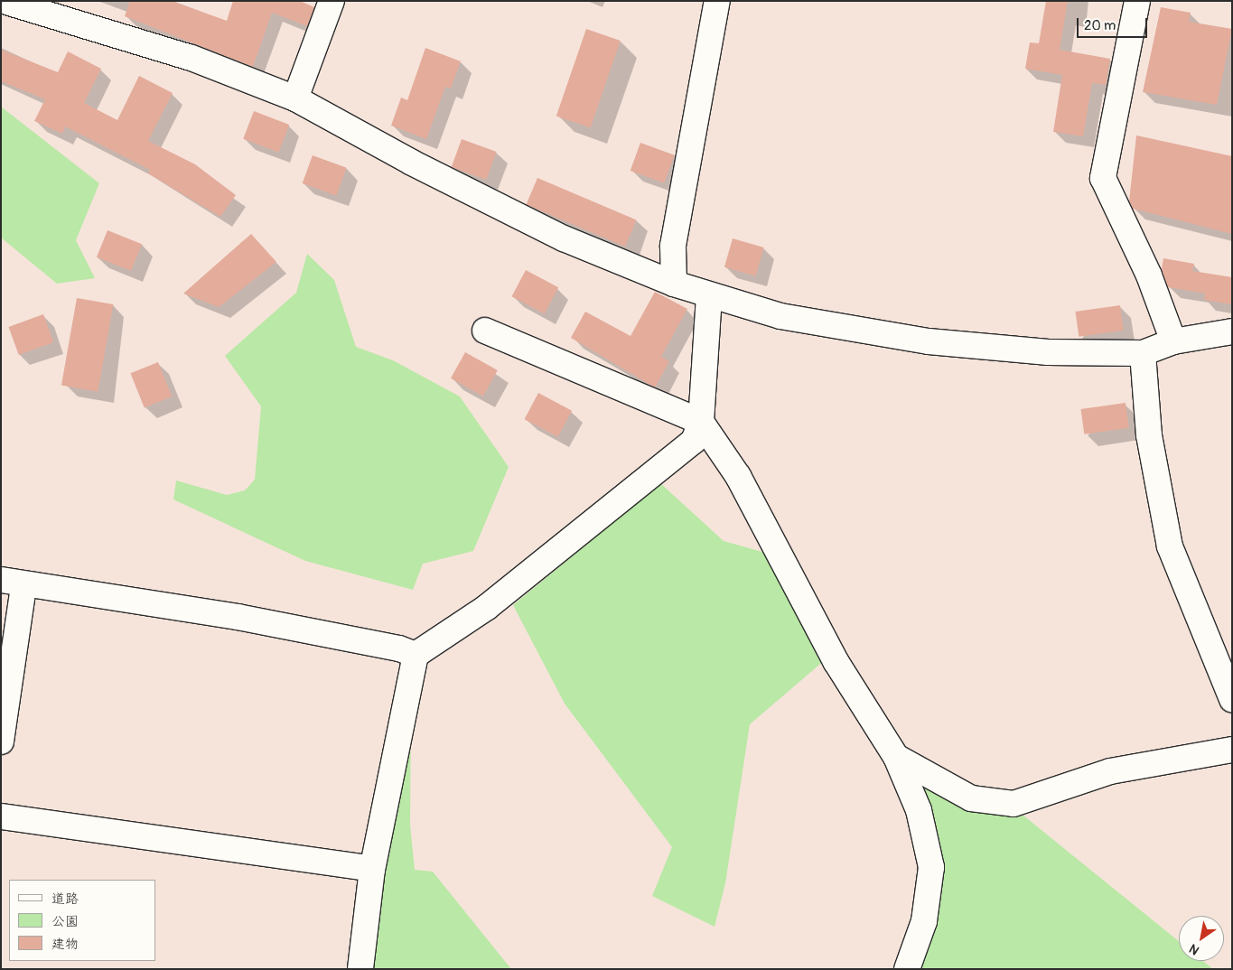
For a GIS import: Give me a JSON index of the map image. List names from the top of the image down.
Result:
{
  "legend": ["道路", "公園", "建物"],
  "scale_bar": "20 m",
  "north": "bottom left"
}
